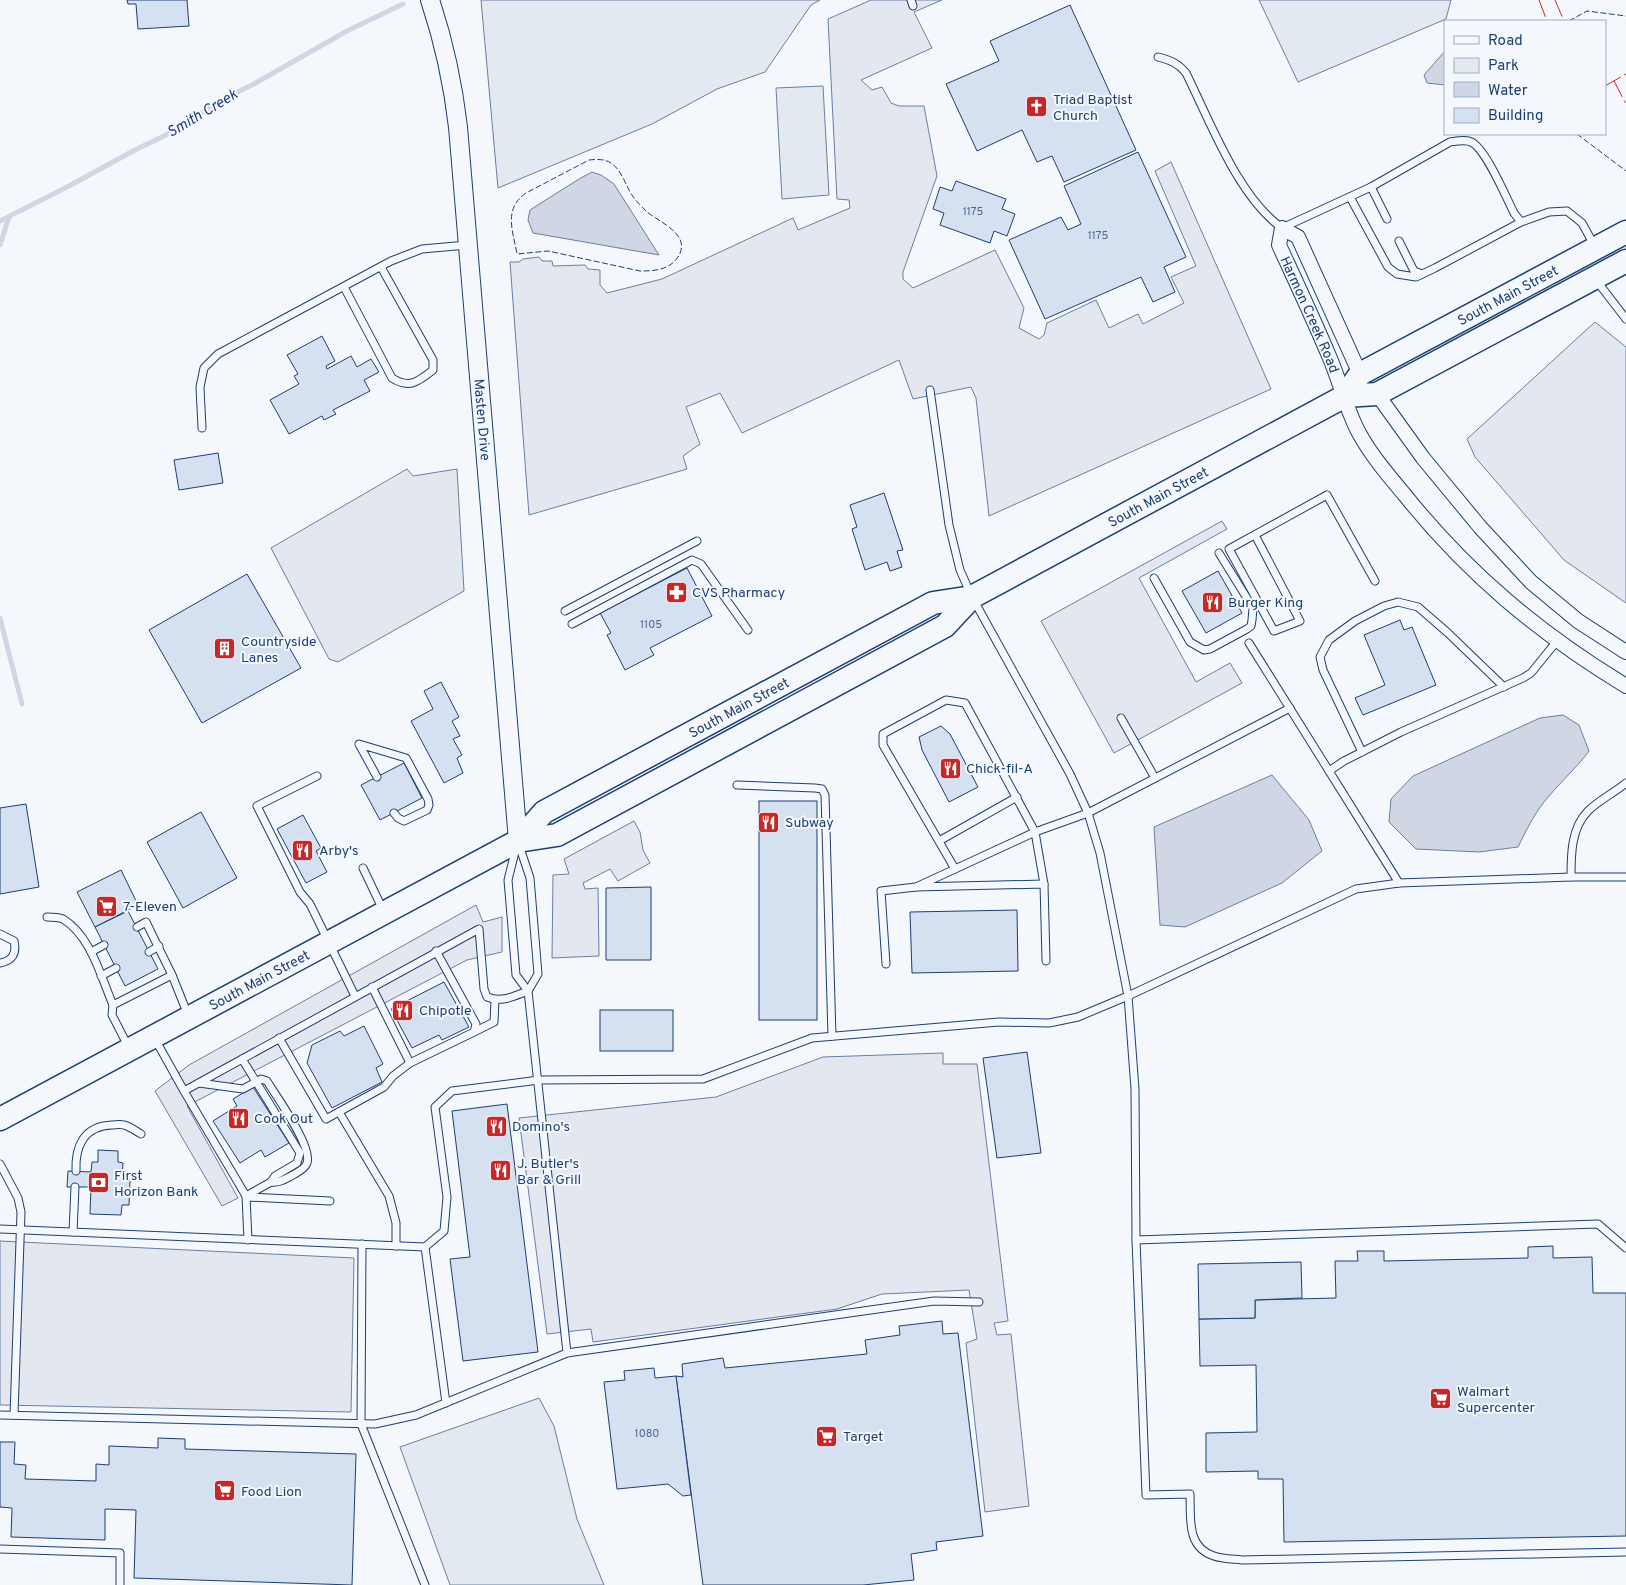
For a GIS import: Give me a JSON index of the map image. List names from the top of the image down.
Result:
{
  "streets": {
    "main road": ["South Main Street"],
    "street": ["Harmon Creek Road", "Masten Drive"]
  },
  "crossings": [
    ["South Main Street", "Harmon Creek Road"],
    ["South Main Street", "Masten Drive"]
  ],
  "water": ["Smith Creek"],
  "places": {
    "church": ["Triad Baptist Church"],
    "pharmacy": ["CVS Pharmacy"],
    "restaurant": [
      "Burger King",
      "Chick-fil-A",
      "Subway",
      "Arby's",
      "Chipotle",
      "Cook Out",
      "Domino's",
      "J. Butler's Bar & Grill"
    ],
    "building": ["Countryside Lanes"],
    "supermarket": [
      "7-Eleven",
      "Walmart Supercenter",
      "Target",
      "Food Lion"
    ],
    "bank": ["First Horizon Bank"]
  },
  "house_numbers": [
    "1175",
    "1175",
    "1105",
    "1080"
  ],
  "legend": [
    "Road",
    "Park",
    "Water",
    "Building"
  ]
}
